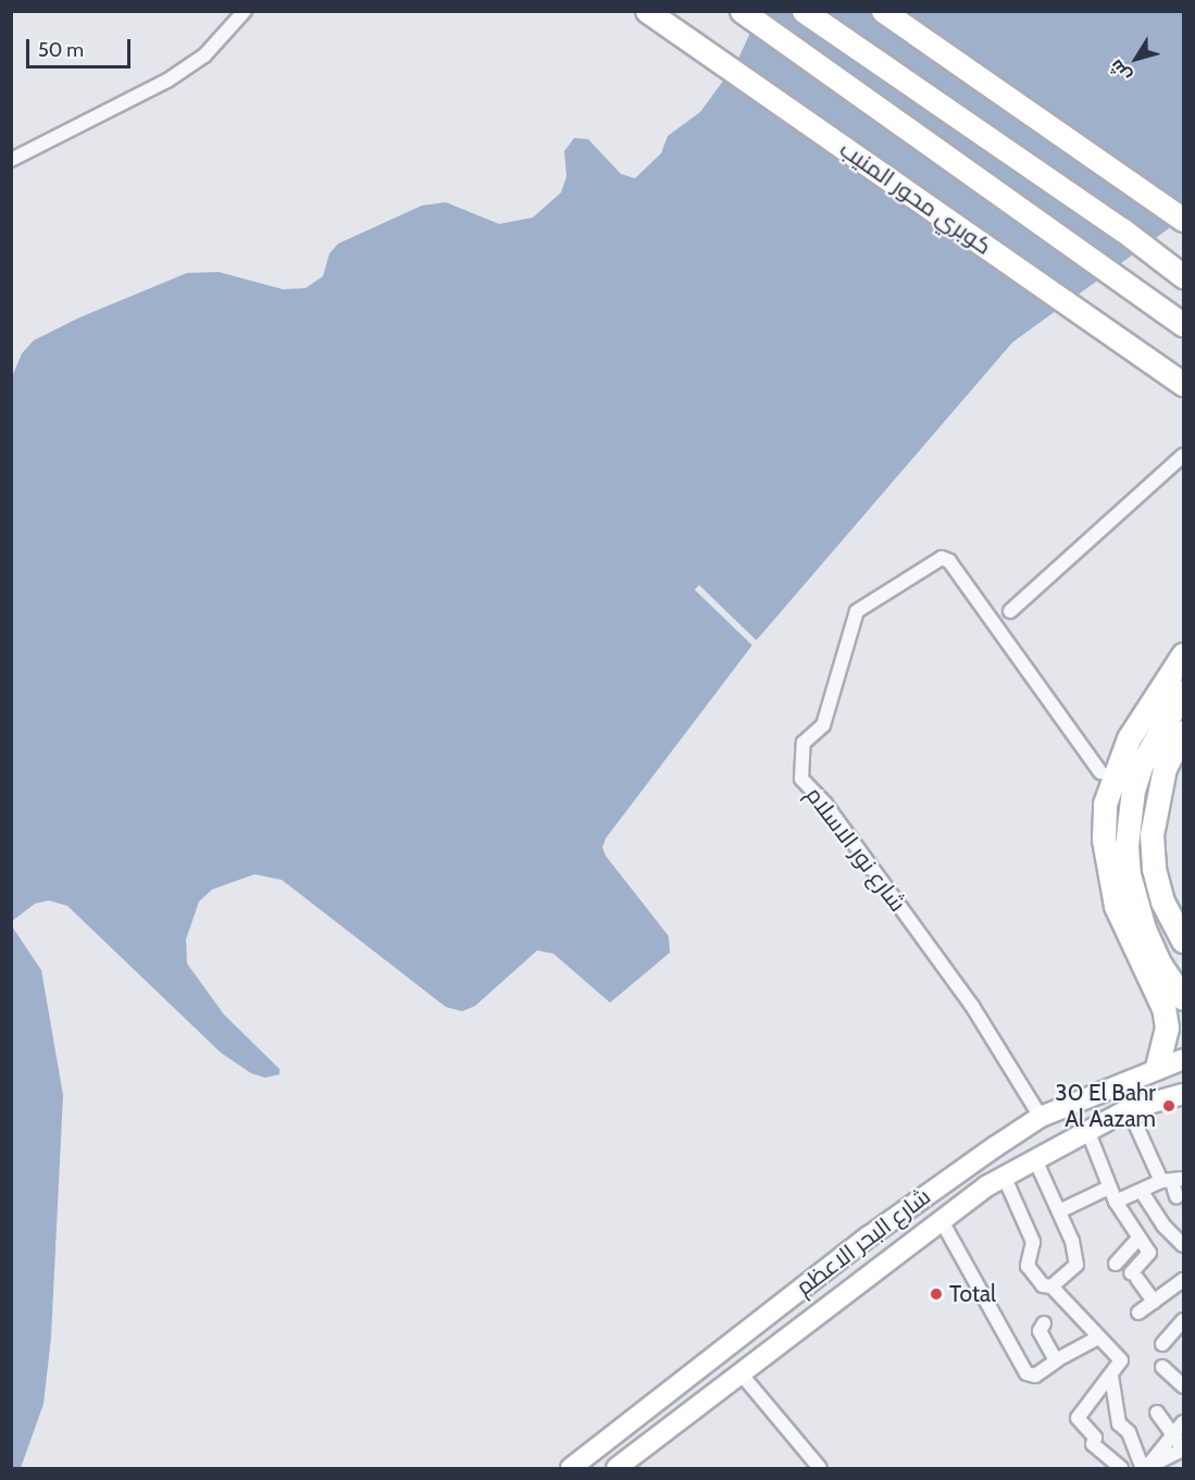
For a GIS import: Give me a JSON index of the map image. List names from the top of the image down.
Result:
{
  "streets": {
    "highway": ["كوبري محور المنيب"],
    "main road": ["شارع البحر الاعظم"],
    "street": ["شارع نور الاسلام"]
  },
  "crossings": [
    ["شارع نور الاسلام", "شارع البحر الاعظم"]
  ],
  "places": ["30 El Bahr Al Aazam", "Total"],
  "scale_bar": "50 m",
  "north": "bottom left"
}
